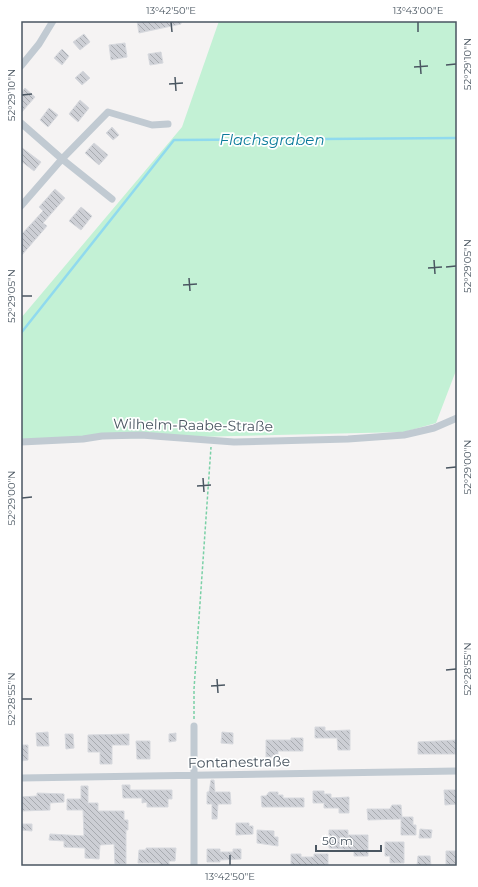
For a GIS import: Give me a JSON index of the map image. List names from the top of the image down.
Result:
{
  "streets": {
    "street": ["Wilhelm-Raabe-Straße", "Fontanestraße"]
  },
  "water": ["Flachsgraben"],
  "scale_bar": "50 m",
  "coordinates": [
    "13°42'50\"E",
    "13°43'00\"E",
    "52°29'10\"N",
    "52°29'05\"N",
    "52°29'00\"N",
    "52°28'55\"N"
  ]
}
